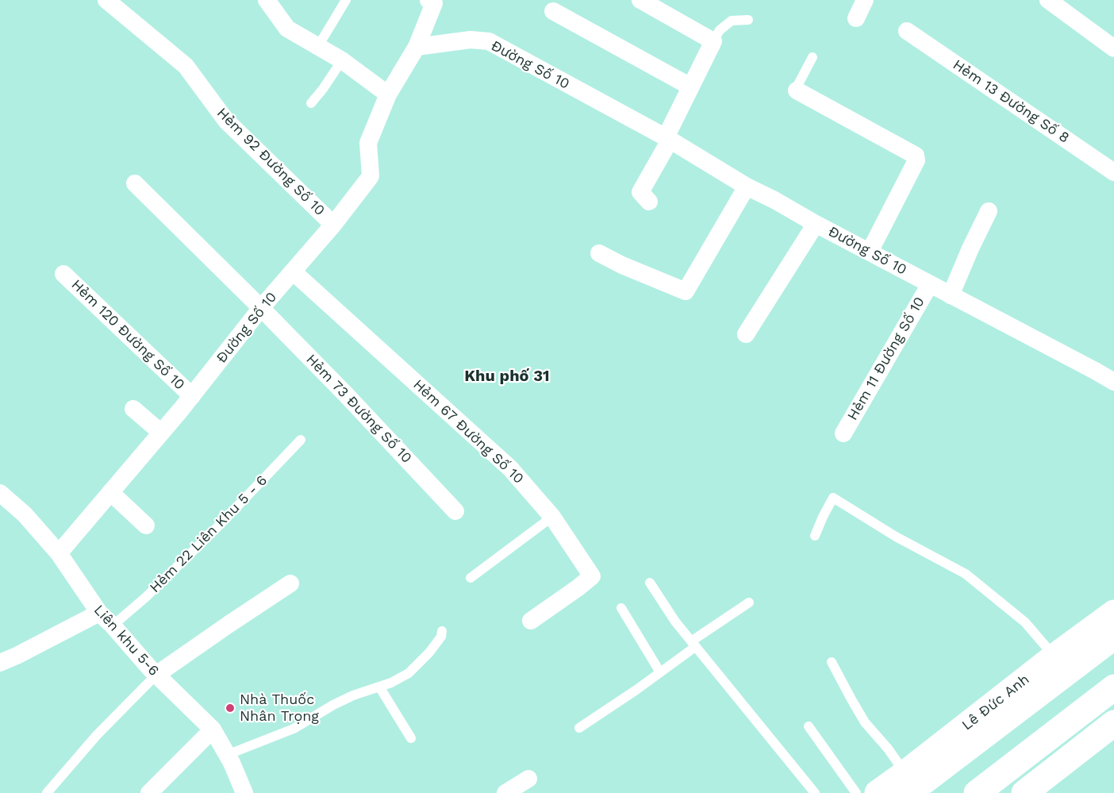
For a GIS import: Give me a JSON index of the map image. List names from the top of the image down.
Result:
{
  "streets": {
    "highway": ["Lê Đức Anh"],
    "street": [
      "Đường Số 10",
      "Hẻm 13 Đường Số 8",
      "Hẻm 92 Đường Số 10",
      "Hẻm 120 Đường Số 10",
      "Hẻm 11 Đường Số 10",
      "Hẻm 73 Đường Số 10",
      "Hẻm 67 Đường Số 10",
      "Liên khu 5-6"
    ],
    "lane": ["Hẻm 22 Liên Khu 5 - 6"]
  },
  "crossings": [
    ["Đường Số 10", "Hẻm 92 Đường Số 10"],
    ["Đường Số 10", "Hẻm 120 Đường Số 10"],
    ["Đường Số 10", "Hẻm 11 Đường Số 10"],
    ["Đường Số 10", "Hẻm 73 Đường Số 10"],
    ["Đường Số 10", "Hẻm 67 Đường Số 10"],
    ["Đường Số 10", "Liên khu 5-6"],
    ["Hẻm 22 Liên Khu 5 - 6", "Liên khu 5-6"]
  ],
  "districts": ["Khu phố 31"],
  "places": ["Nhà Thuốc Nhân Trọng"]
}
